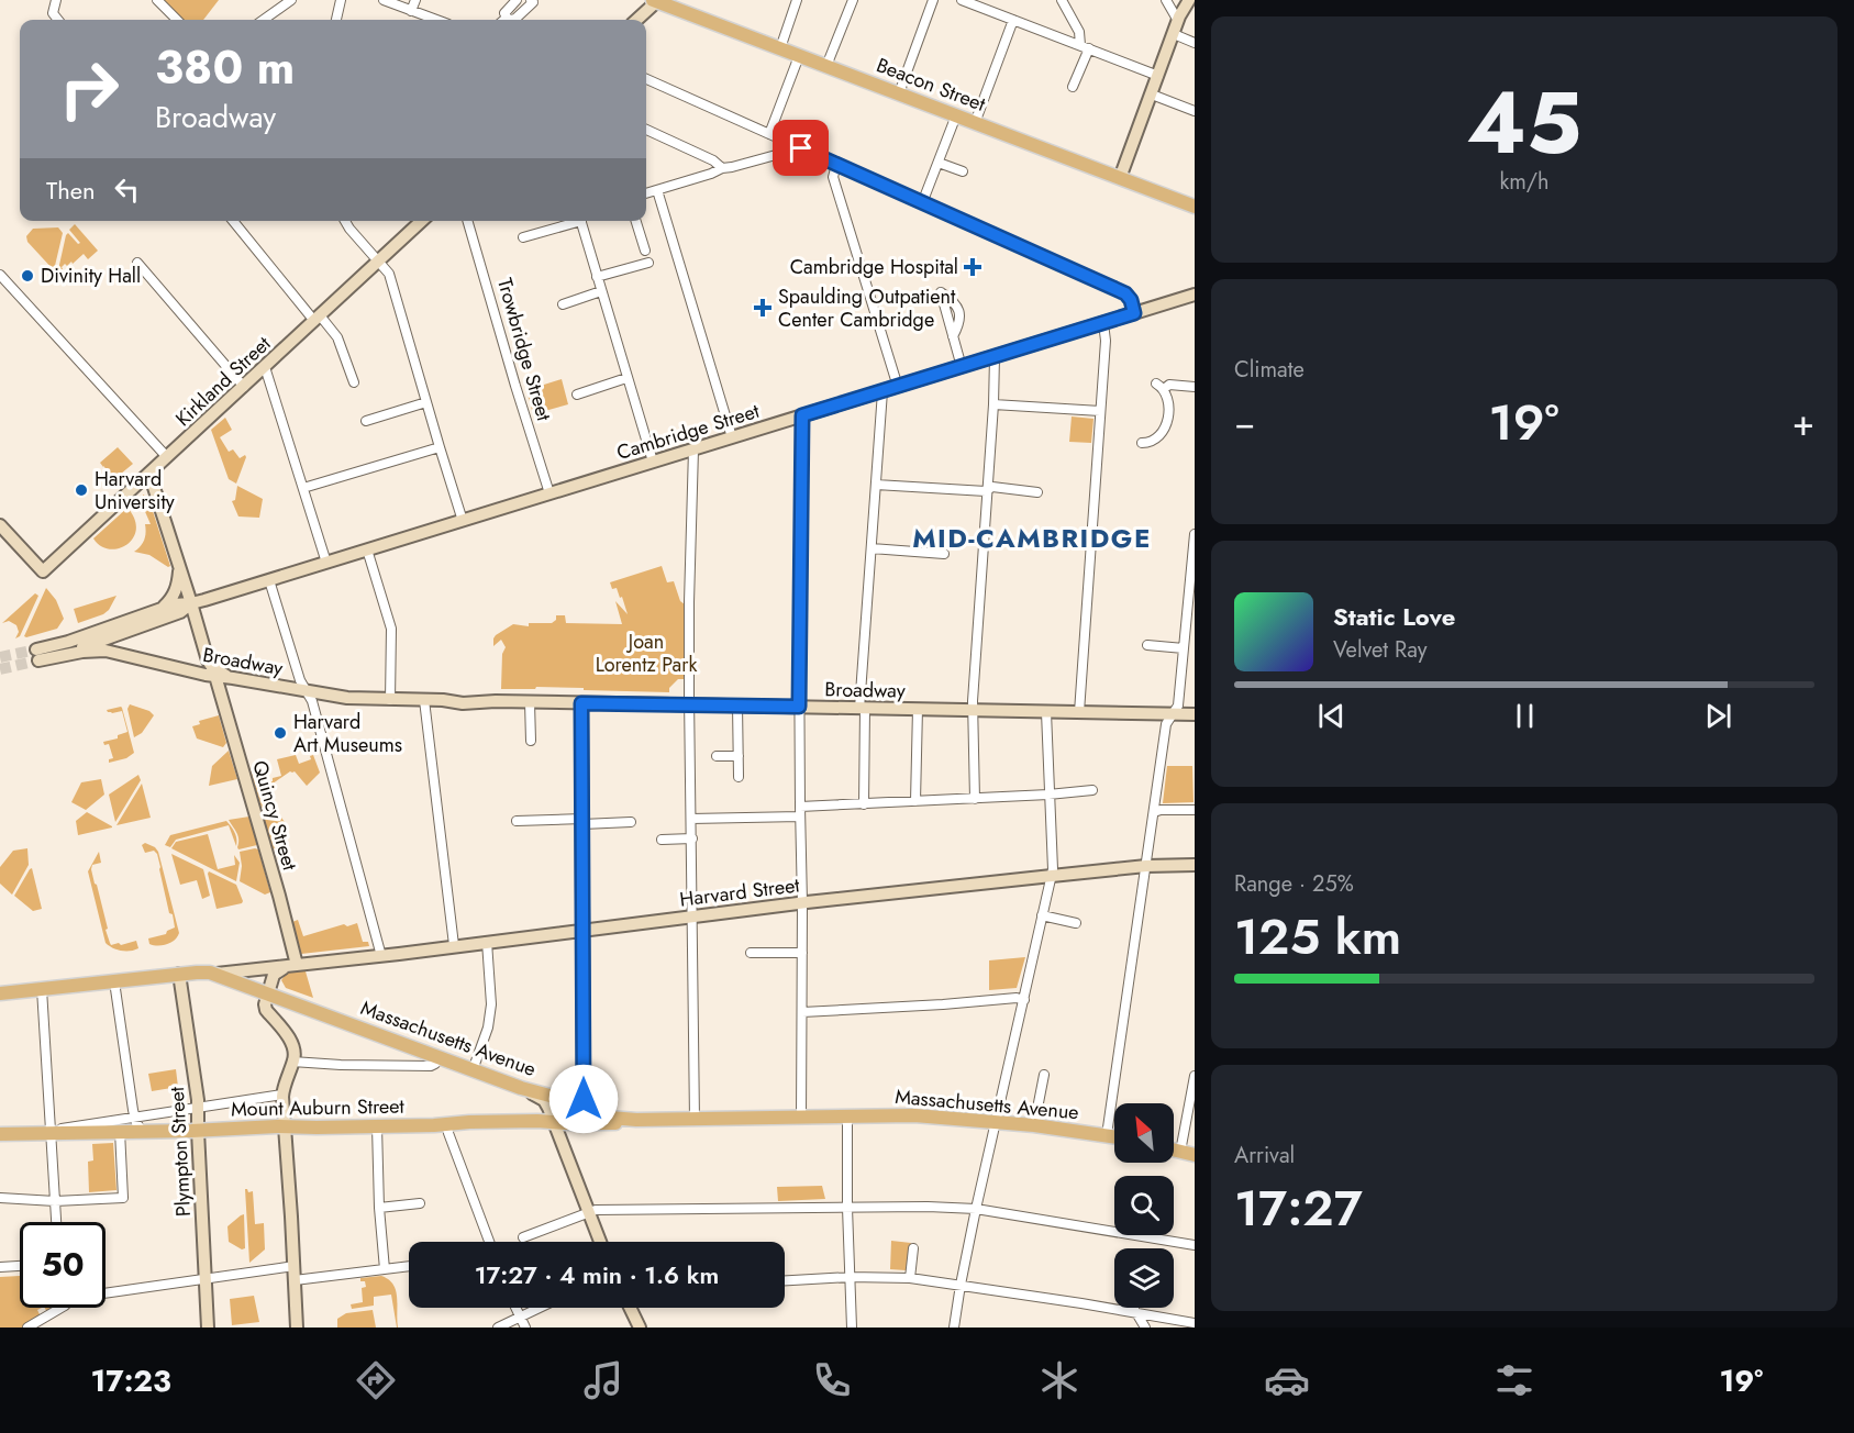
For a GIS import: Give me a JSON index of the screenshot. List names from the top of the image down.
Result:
{
  "streets": {
    "main road": [
      "Beacon Street",
      "Kirkland Street",
      "Cambridge Street",
      "Broadway",
      "Quincy Street",
      "Harvard Street",
      "Massachusetts Avenue",
      "Mount Auburn Street",
      "Plympton Street"
    ],
    "street": ["Trowbridge Street"]
  },
  "crossings": [
    ["Trowbridge Street", "Cambridge Street"],
    ["Kirkland Street", "Quincy Street"],
    ["Cambridge Street", "Broadway"],
    ["Cambridge Street", "Quincy Street"],
    ["Broadway", "Quincy Street"],
    ["Quincy Street", "Harvard Street"],
    ["Harvard Street", "Massachusetts Avenue"],
    ["Massachusetts Avenue", "Mount Auburn Street"],
    ["Massachusetts Avenue", "Plympton Street"],
    ["Mount Auburn Street", "Plympton Street"]
  ],
  "districts": ["MID-CAMBRIDGE"],
  "parks": ["Joan Lorentz Park"],
  "places": {
    "health": ["Cambridge Hospital", "Spaulding Outpatient Center Cambridge"],
    "other": ["Divinity Hall", "Harvard University", "Harvard Art Museums"]
  },
  "north": "top left",
  "page": {
    "tile": [
      ["45", "km/h"],
      "Climate",
      ["Range · 25%", "125 km"],
      ["Arrival", "17:27"]
    ],
    "turn": ["380 m", "Broadway"],
    "then": "Then",
    "heat": ["−", "19°", "+"],
    "song": ["Static Love", "Velvet Ray"],
    "limit": "50",
    "trip": "17:27 · 4 min · 1.6 km",
    "tabs": ["17:23", "19°"]
  }
}
